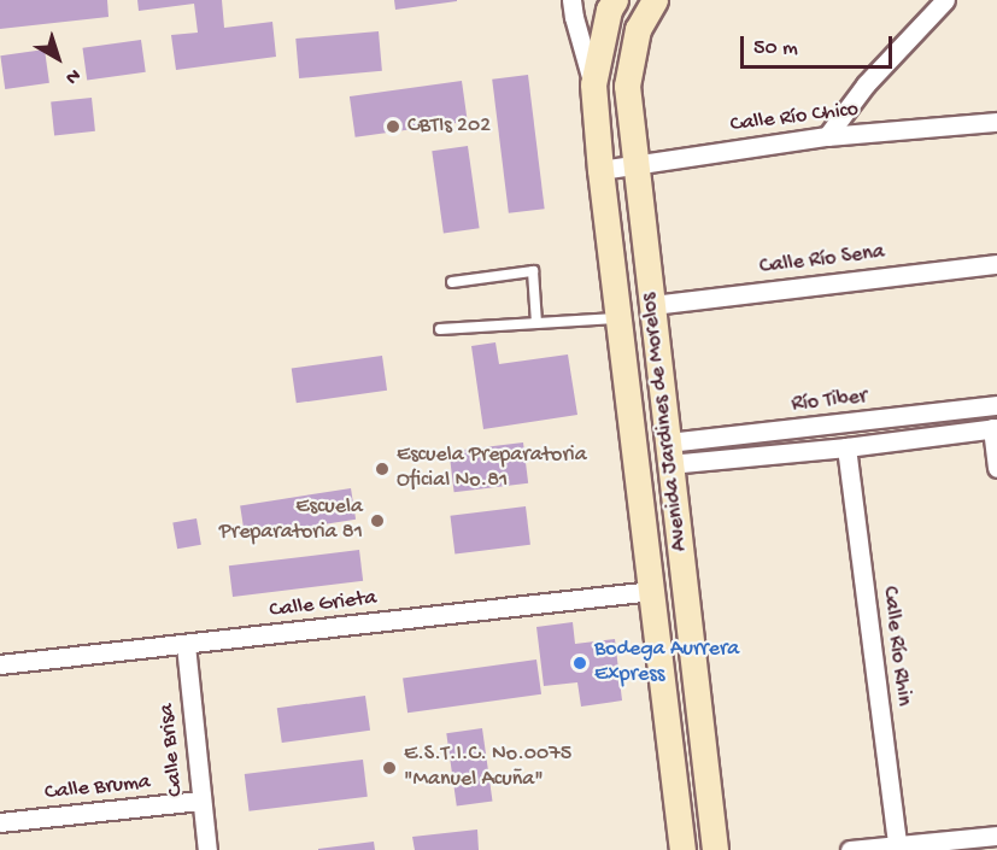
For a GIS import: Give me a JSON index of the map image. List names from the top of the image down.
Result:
{
  "streets": {
    "main road": ["Avenida Jardines de Morelos"],
    "street": [
      "Calle Río Chico",
      "Calle Río Sena",
      "Río Tiber",
      "Calle Grieta",
      "Calle Río Rhin",
      "Calle Brisa",
      "Calle Bruma"
    ]
  },
  "crossings": [
    ["Calle Río Chico", "Avenida Jardines de Morelos"],
    ["Calle Río Sena", "Avenida Jardines de Morelos"],
    ["Río Tiber", "Avenida Jardines de Morelos"],
    ["Avenida Jardines de Morelos", "Calle Grieta"],
    ["Calle Grieta", "Calle Brisa"],
    ["Calle Brisa", "Calle Bruma"]
  ],
  "places": [
    "CBTIs 202",
    "Escuela Preparatoria Oficial No.81",
    "Escuela Preparatoria 81",
    "Bodega Aurrera Express",
    "E.S.T.I.C. No.0075 \"Manuel Acuña\""
  ],
  "scale_bar": "50 m",
  "north": "bottom right"
}
